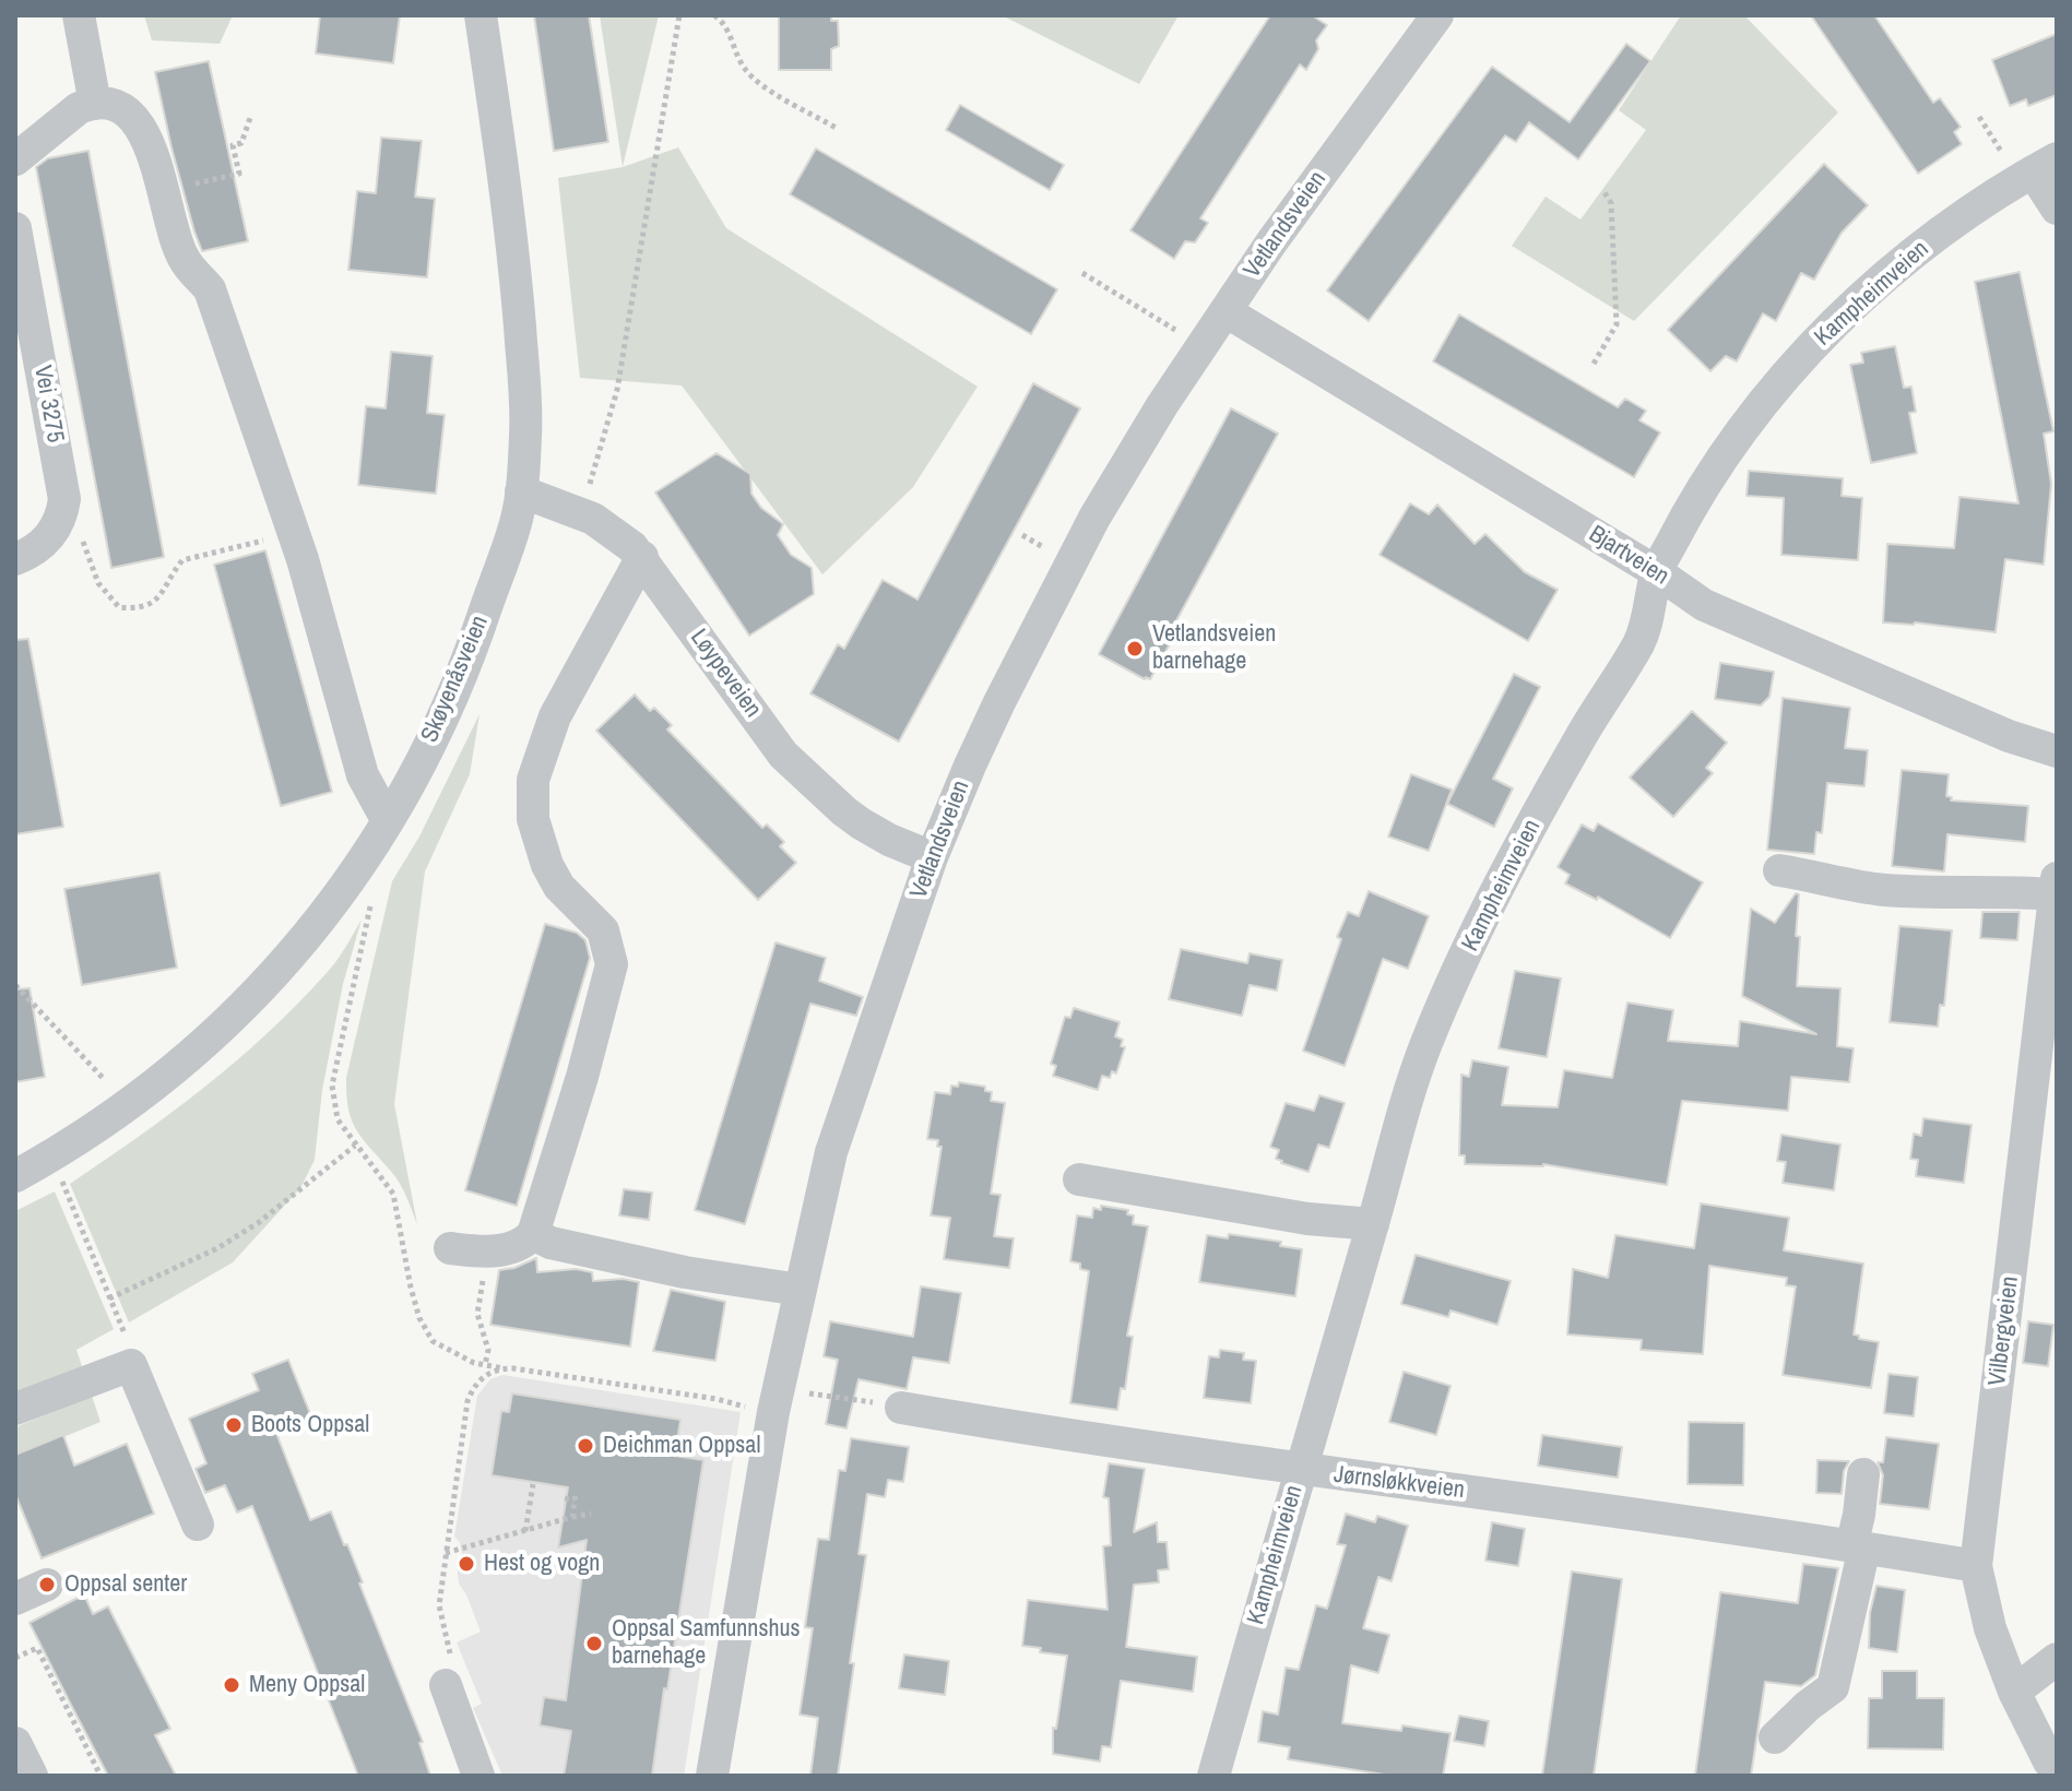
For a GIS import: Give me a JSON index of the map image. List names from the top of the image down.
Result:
{
  "streets": {
    "street": [
      "Vetlandsveien",
      "Kampheimveien",
      "Vei 3275",
      "Bjartveien",
      "Løypeveien",
      "Skøyenåsveien",
      "Vilbergveien",
      "Jørnsløkkveien"
    ]
  },
  "crossings": [
    ["Vetlandsveien", "Bjartveien"],
    ["Vetlandsveien", "Løypeveien"],
    ["Kampheimveien", "Bjartveien"],
    ["Kampheimveien", "Jørnsløkkveien"],
    ["Løypeveien", "Skøyenåsveien"],
    ["Vilbergveien", "Jørnsløkkveien"]
  ],
  "places": [
    "Vetlandsveien barnehage",
    "Boots Oppsal",
    "Deichman Oppsal",
    "Hest og vogn",
    "Oppsal senter",
    "Oppsal Samfunnshus barnehage",
    "Meny Oppsal"
  ]
}
